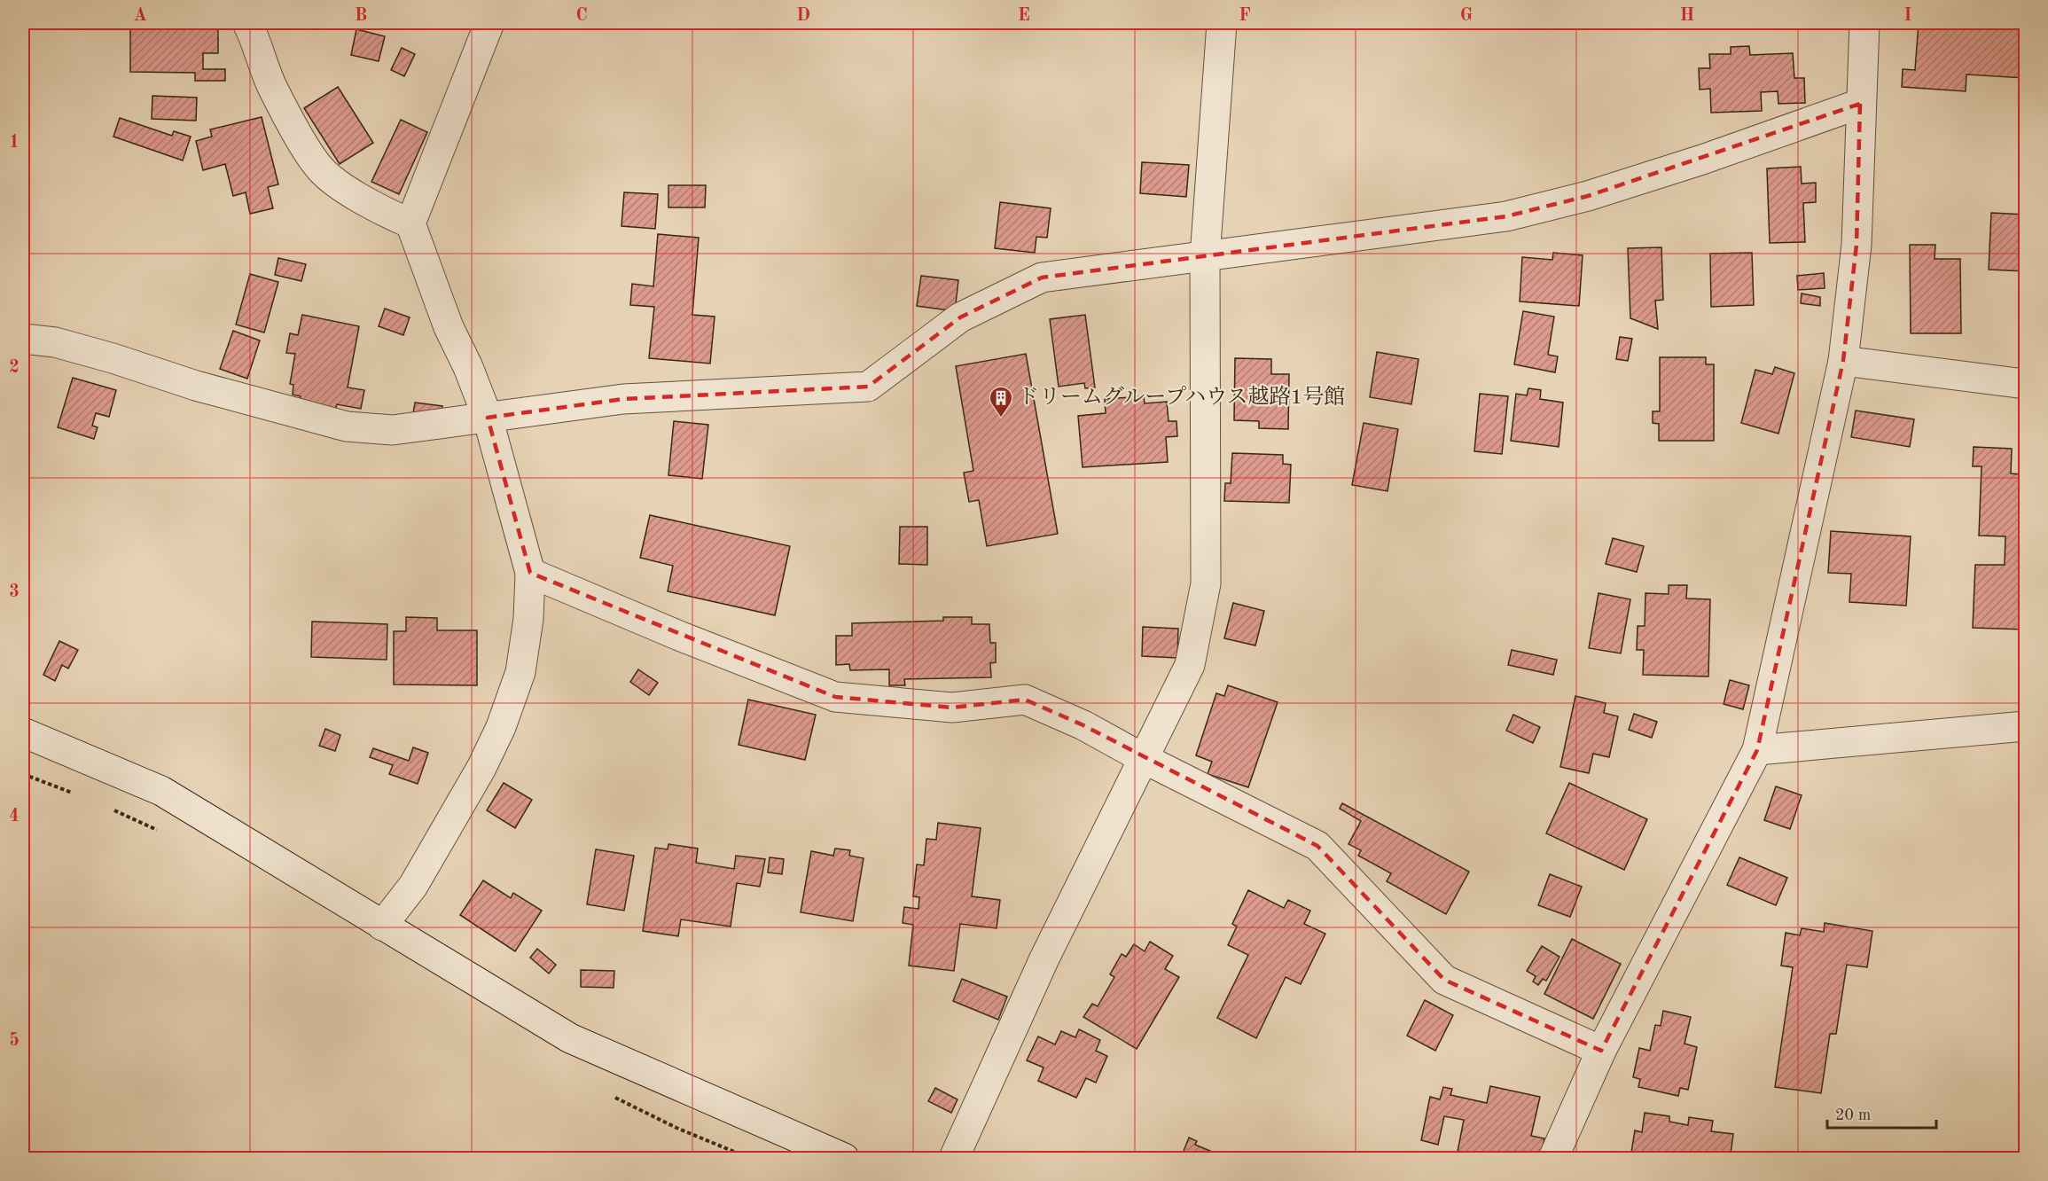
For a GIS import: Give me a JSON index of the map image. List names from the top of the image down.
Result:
{
  "places": {
    "building": ["ドリームグループハウス越路1号館"]
  },
  "scale_bar": "20 m",
  "grid": {
    "columns": [
      "A",
      "B",
      "C",
      "D",
      "E",
      "F",
      "G",
      "H",
      "I"
    ],
    "rows": [
      "1",
      "2",
      "3",
      "4",
      "5"
    ]
  }
}
